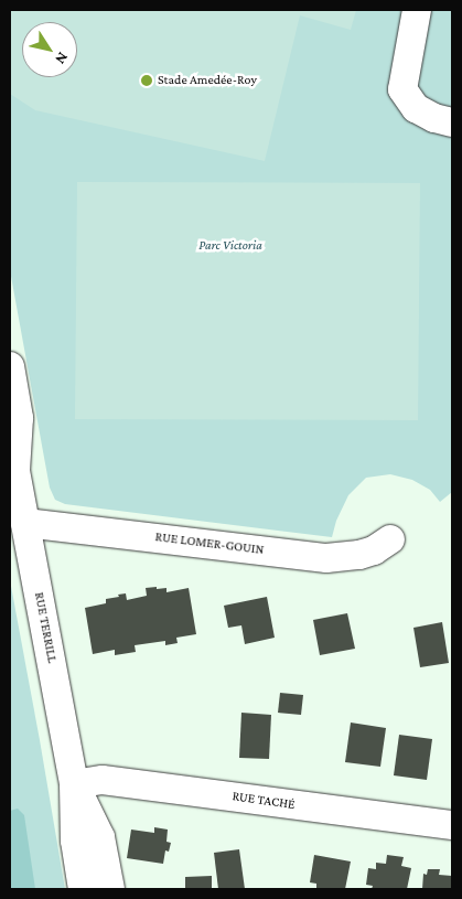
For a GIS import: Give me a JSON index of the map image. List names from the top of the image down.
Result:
{
  "streets": {
    "street": ["RUE LOMER-GOUIN", "RUE TERRILL", "RUE TACHÉ"]
  },
  "crossings": [
    ["RUE LOMER-GOUIN", "RUE TERRILL"],
    ["RUE TERRILL", "RUE TACHÉ"]
  ],
  "parks": ["Parc Victoria"],
  "places": ["Stade Amedée-Roy"],
  "north": "bottom right"
}
